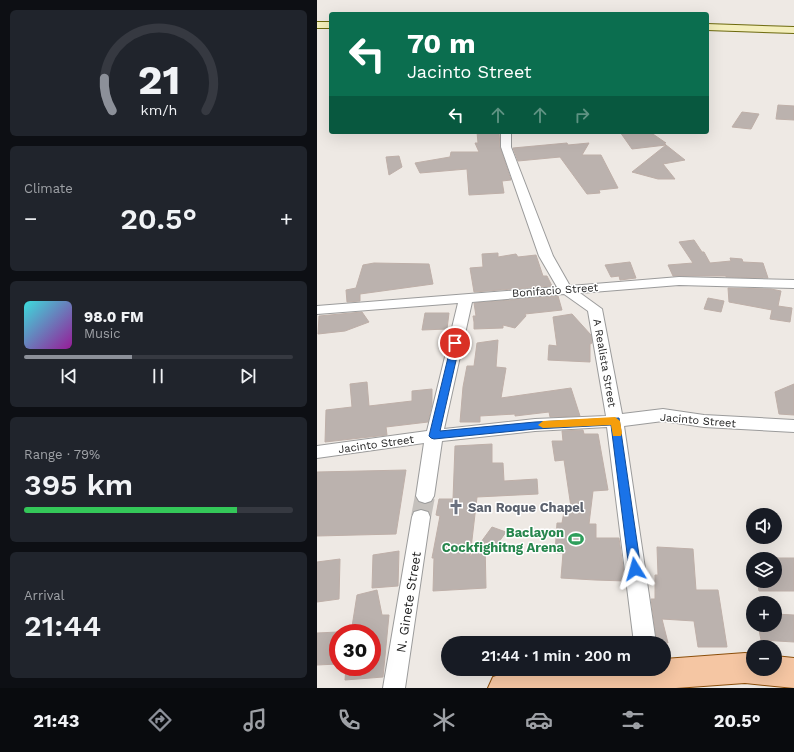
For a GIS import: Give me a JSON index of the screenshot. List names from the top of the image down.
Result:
{
  "streets": {
    "street": [
      "Bonifacio Street",
      "A Realista Street",
      "Jacinto Street",
      "N. Ginete Street"
    ]
  },
  "crossings": [
    ["Bonifacio Street", "A Realista Street"],
    ["A Realista Street", "Jacinto Street"]
  ],
  "places": {
    "church": ["San Roque Chapel"],
    "sports": ["Baclayon Cockfighitng Arena"]
  },
  "page": {
    "turn": ["70 m", "Jacinto Street"],
    "tile": [
      "Climate",
      ["Range · 79%", "395 km"],
      ["Arrival", "21:44"]
    ],
    "heat": ["−", "20.5°", "+"],
    "song": ["98.0 FM", "Music"],
    "map_buttons": ["+", "−"],
    "limit": "30",
    "trip": "21:44 · 1 min · 200 m",
    "tabs": ["21:43", "20.5°"],
    "gauge": ["21", "km/h"]
  }
}
